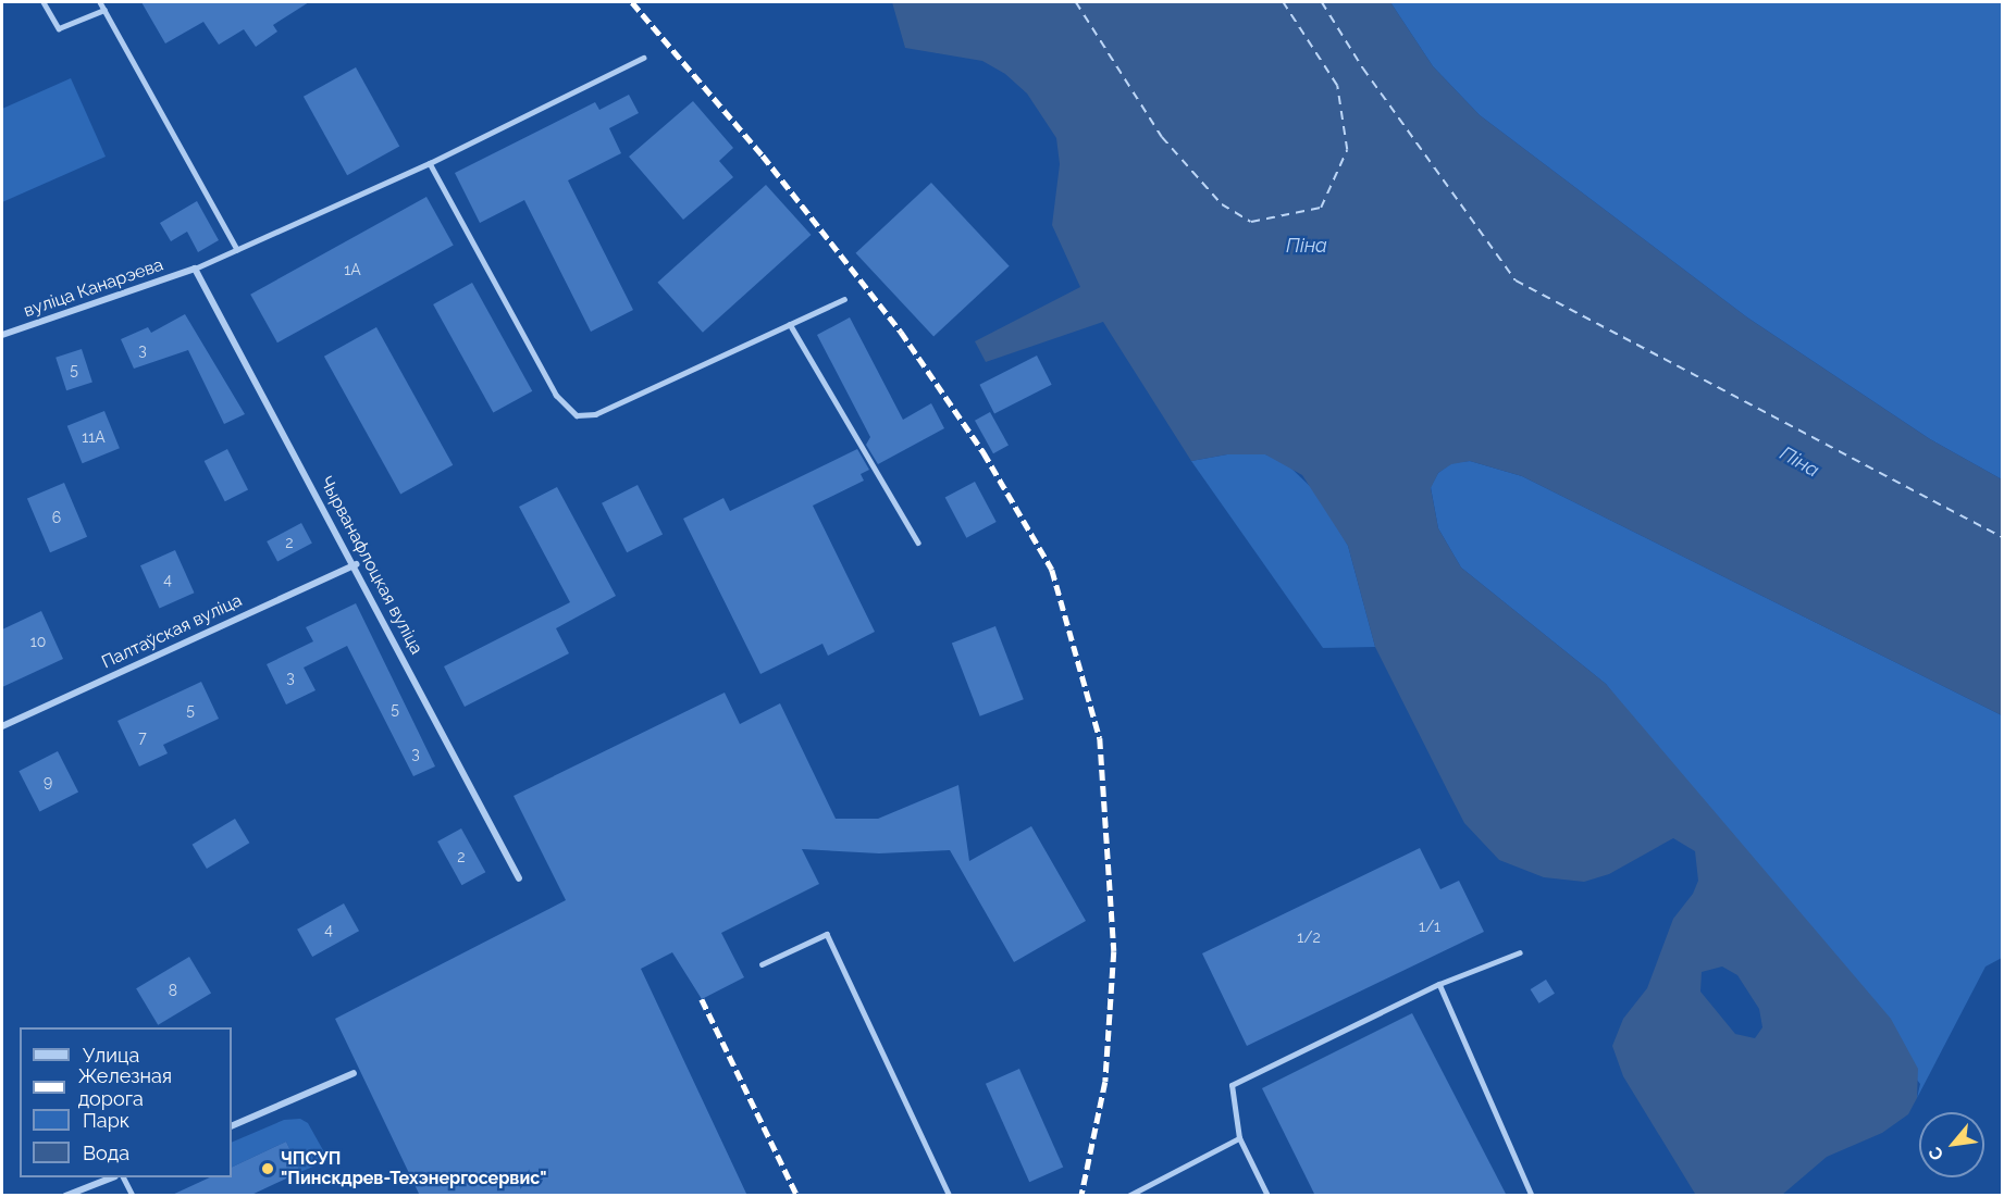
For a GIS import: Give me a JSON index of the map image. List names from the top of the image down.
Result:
{
  "streets": {
    "street": ["вуліца Канарэева", "Чырванафлоцкая вуліца", "Палтаўская вуліца"]
  },
  "crossings": [
    ["вуліца Канарэева", "Чырванафлоцкая вуліца"],
    ["Чырванафлоцкая вуліца", "Палтаўская вуліца"]
  ],
  "water": ["Піна"],
  "places": ["ЧПСУП \"Пинскдрев-Техэнергосервис\""],
  "house_numbers": [
    "1А",
    "3",
    "5",
    "11А",
    "6",
    "2",
    "4",
    "10",
    "3",
    "5",
    "5",
    "7",
    "3",
    "9",
    "2",
    "1/1",
    "4",
    "1/2",
    "8"
  ],
  "legend": [
    "Улица",
    "Железная дорога",
    "Парк",
    "Вода"
  ],
  "north": "bottom left"
}
